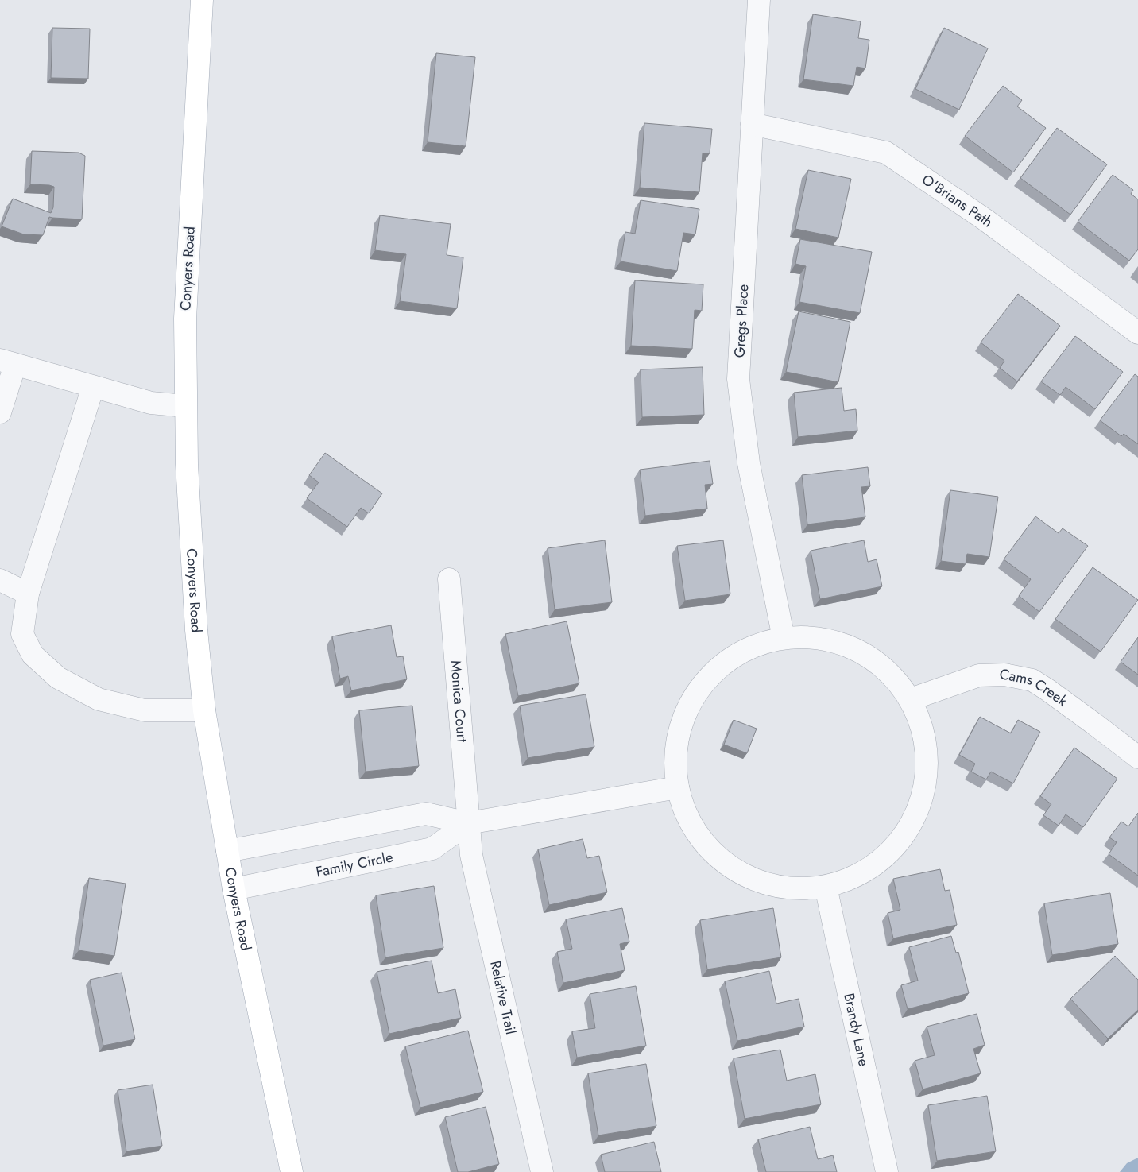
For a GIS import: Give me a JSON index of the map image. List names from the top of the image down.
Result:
{
  "streets": {
    "main road": ["Conyers Road"],
    "street": [
      "O'Brians Path",
      "Gregs Place",
      "Cams Creek",
      "Monica Court",
      "Family Circle",
      "Relative Trail",
      "Brandy Lane"
    ]
  },
  "crossings": [
    ["O'Brians Path", "Gregs Place"],
    ["Conyers Road", "Family Circle"],
    ["Monica Court", "Family Circle"],
    ["Monica Court", "Relative Trail"],
    ["Family Circle", "Relative Trail"]
  ]
}
